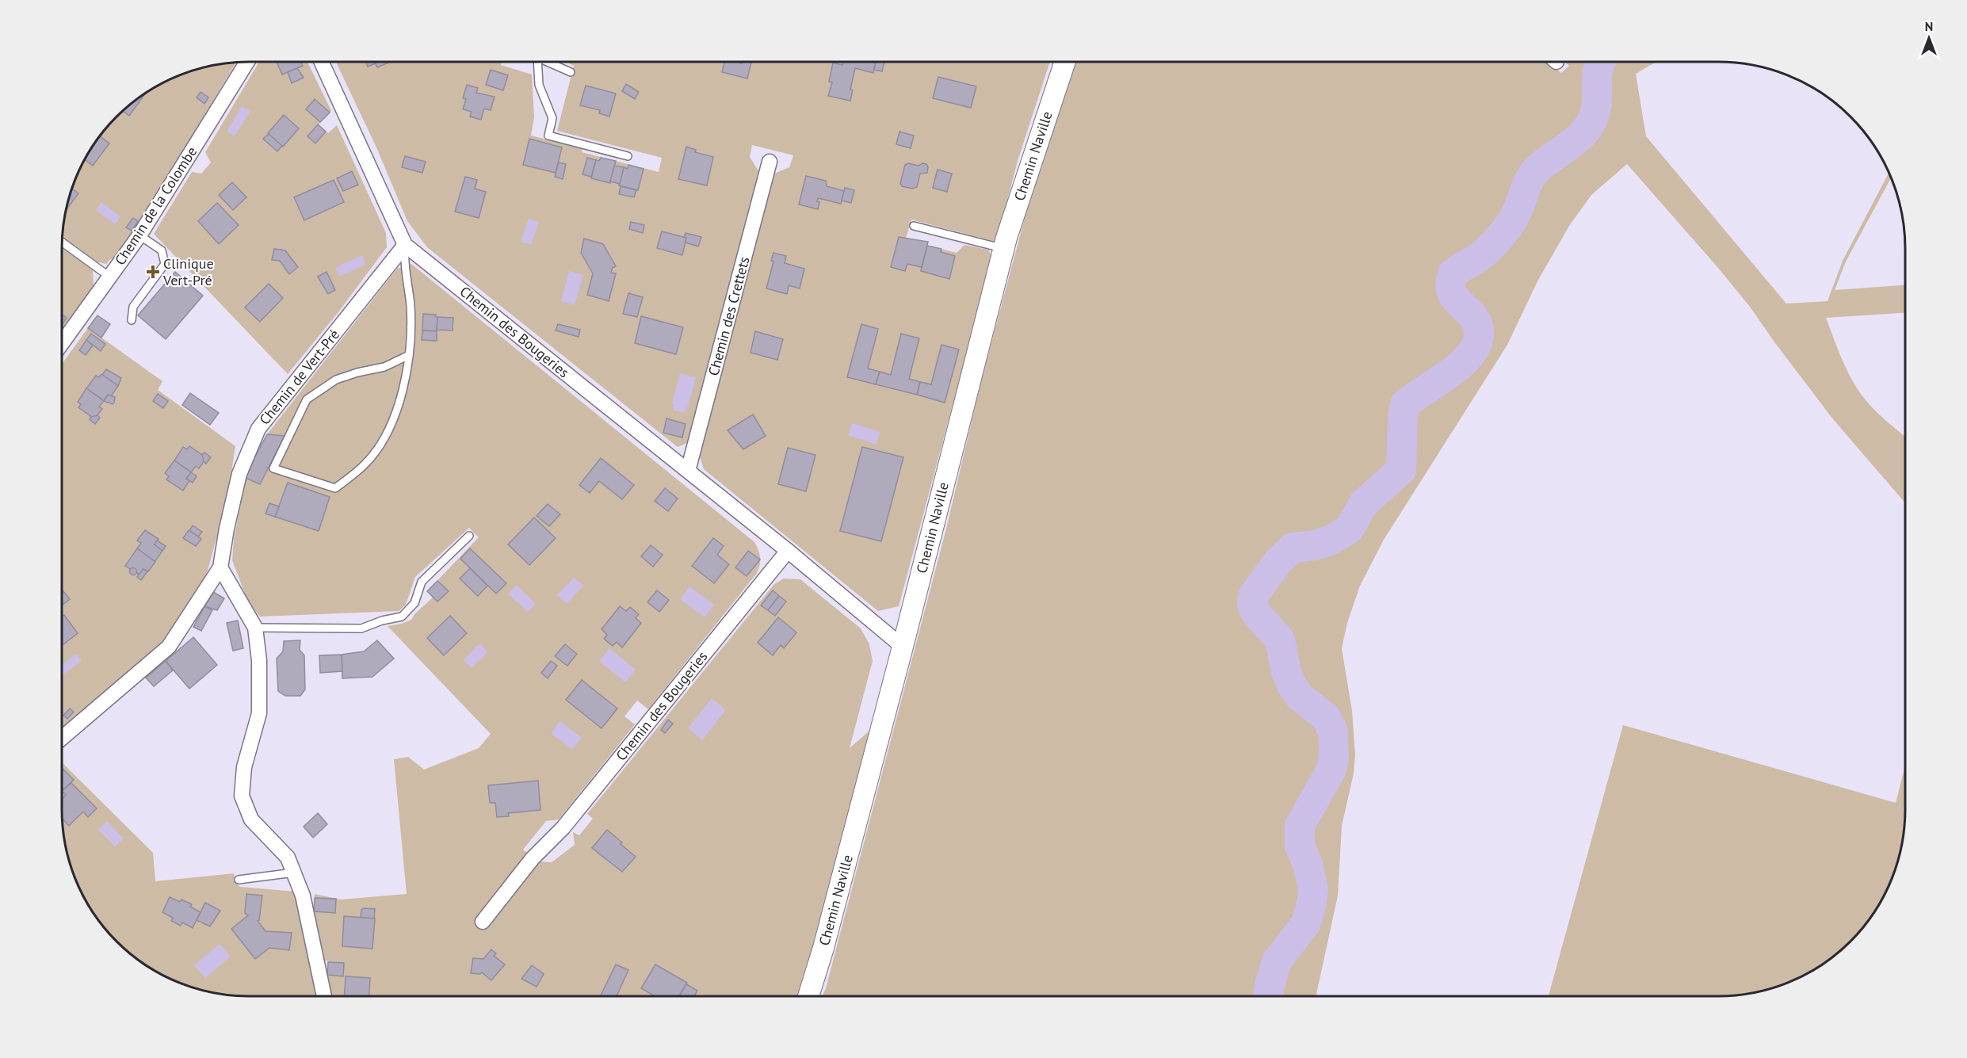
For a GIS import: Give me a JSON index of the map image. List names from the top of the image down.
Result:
{
  "streets": {
    "street": [
      "Chemin Naville",
      "Chemin de la Colombe",
      "Chemin des Crettets",
      "Chemin des Bougeries",
      "Chemin de Vert-Pré"
    ]
  },
  "crossings": [
    ["Chemin Naville", "Chemin des Bougeries"],
    ["Chemin des Crettets", "Chemin des Bougeries"],
    ["Chemin des Bougeries", "Chemin de Vert-Pré"]
  ],
  "places": {
    "health": ["Clinique Vert-Pré"]
  },
  "north": "top"
}
